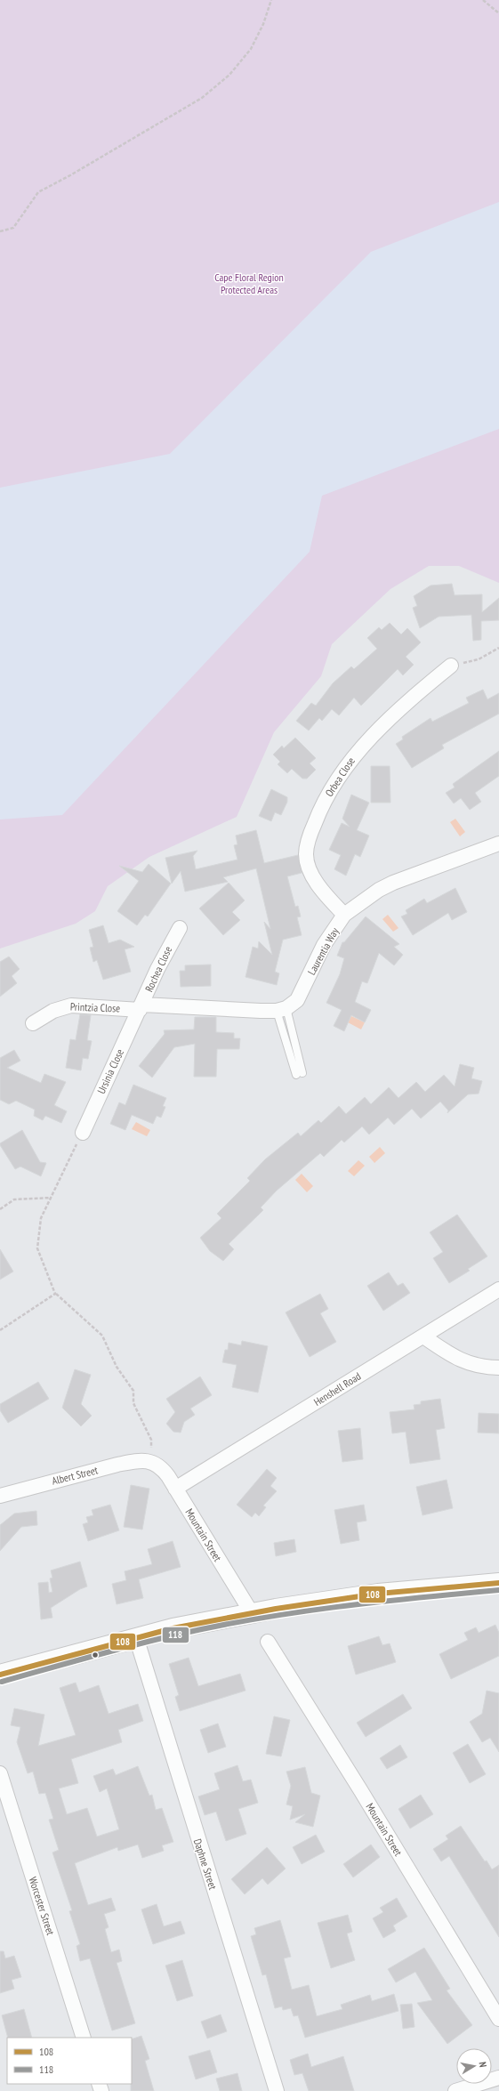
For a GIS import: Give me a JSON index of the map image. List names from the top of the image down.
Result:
{
  "streets": {
    "street": [
      "Orbea Close",
      "Laurentia Way",
      "Rochea Close",
      "Printzia Close",
      "Ursinia Close",
      "Henshell Road",
      "Albert Street",
      "Mountain Street",
      "Daphne Street",
      "Worcester Street"
    ]
  },
  "crossings": [
    ["Orbea Close", "Laurentia Way"],
    ["Rochea Close", "Printzia Close"],
    ["Rochea Close", "Ursinia Close"],
    ["Printzia Close", "Ursinia Close"],
    ["Henshell Road", "Mountain Street"],
    ["Albert Street", "Mountain Street"]
  ],
  "parks": ["Cape Floral Region Protected Areas"],
  "lines": ["transit line 108", "transit line 118"],
  "legend": ["108", "118"],
  "north": "right"
}
